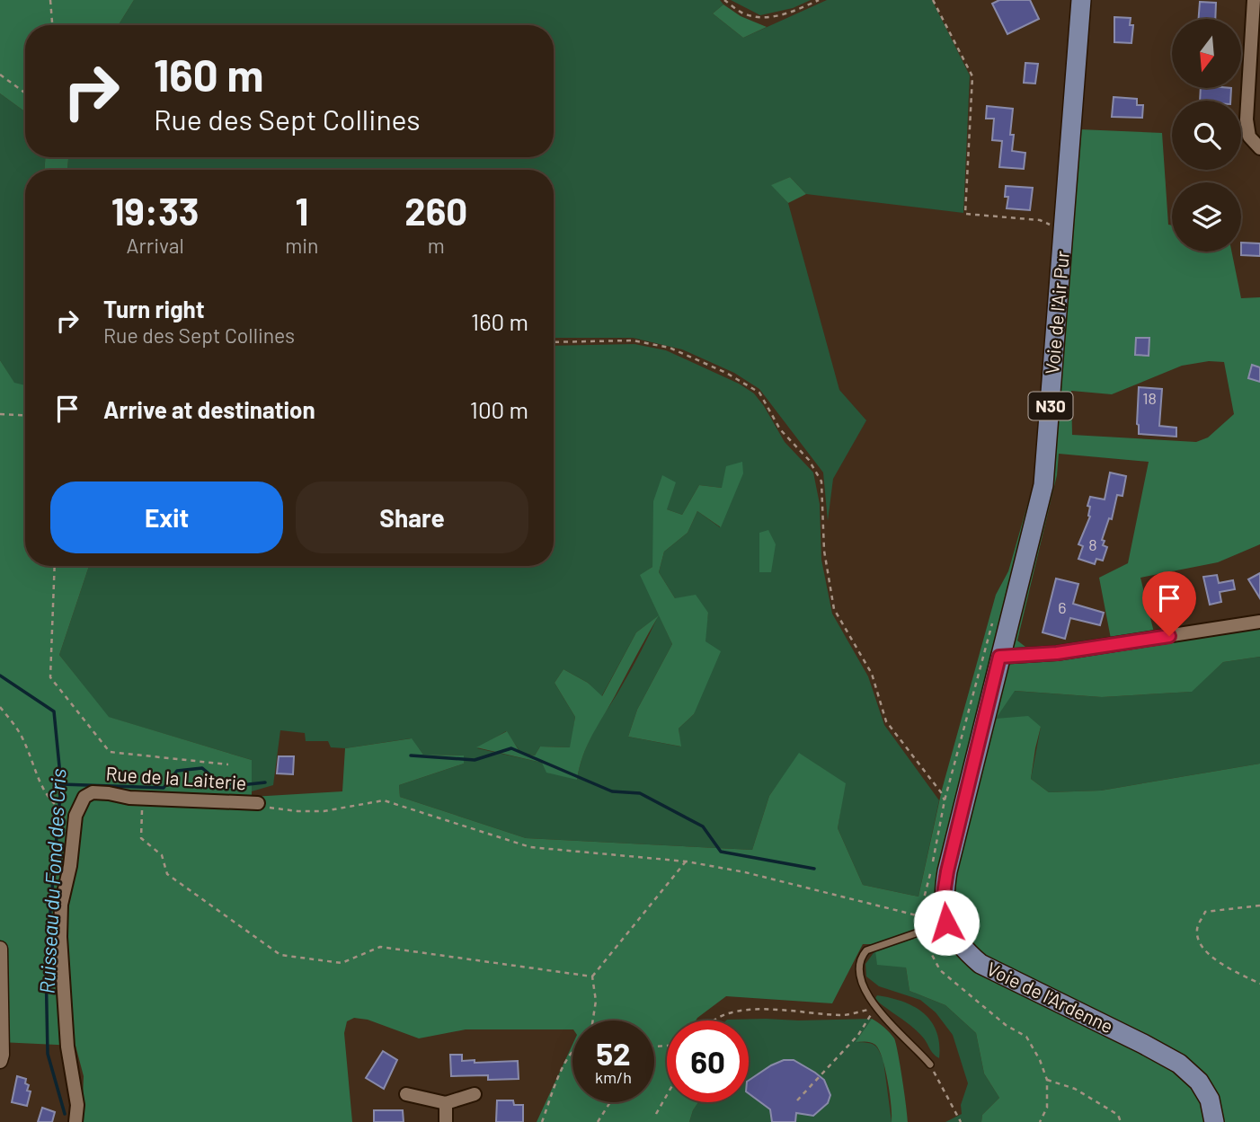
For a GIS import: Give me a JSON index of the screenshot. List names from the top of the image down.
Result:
{
  "streets": {
    "main road": ["Voie de l'Air Pur", "N30", "Voie de l'Ardenne"],
    "street": ["Rue de la Laiterie"]
  },
  "crossings": [
    ["Voie de l'Air Pur", "Voie de l'Ardenne"]
  ],
  "water": ["Ruisseau du Fond des Cris"],
  "house_numbers": ["18", "8", "6"],
  "north": "bottom",
  "page": {
    "turn": ["160 m", "Rue des Sept Collines"],
    "eta": [
      "19:33",
      "Arrival",
      "1",
      "min",
      "260",
      "m"
    ],
    "list": [
      {
        "name": "Turn right",
        "note": "Rue des Sept Collines",
        "value": "160 m"
      },
      {
        "name": "Arrive at destination",
        "value": "100 m"
      }
    ],
    "buttons": ["Exit", "Share"],
    "speed": "52 km/h",
    "limit": "60"
  }
}
